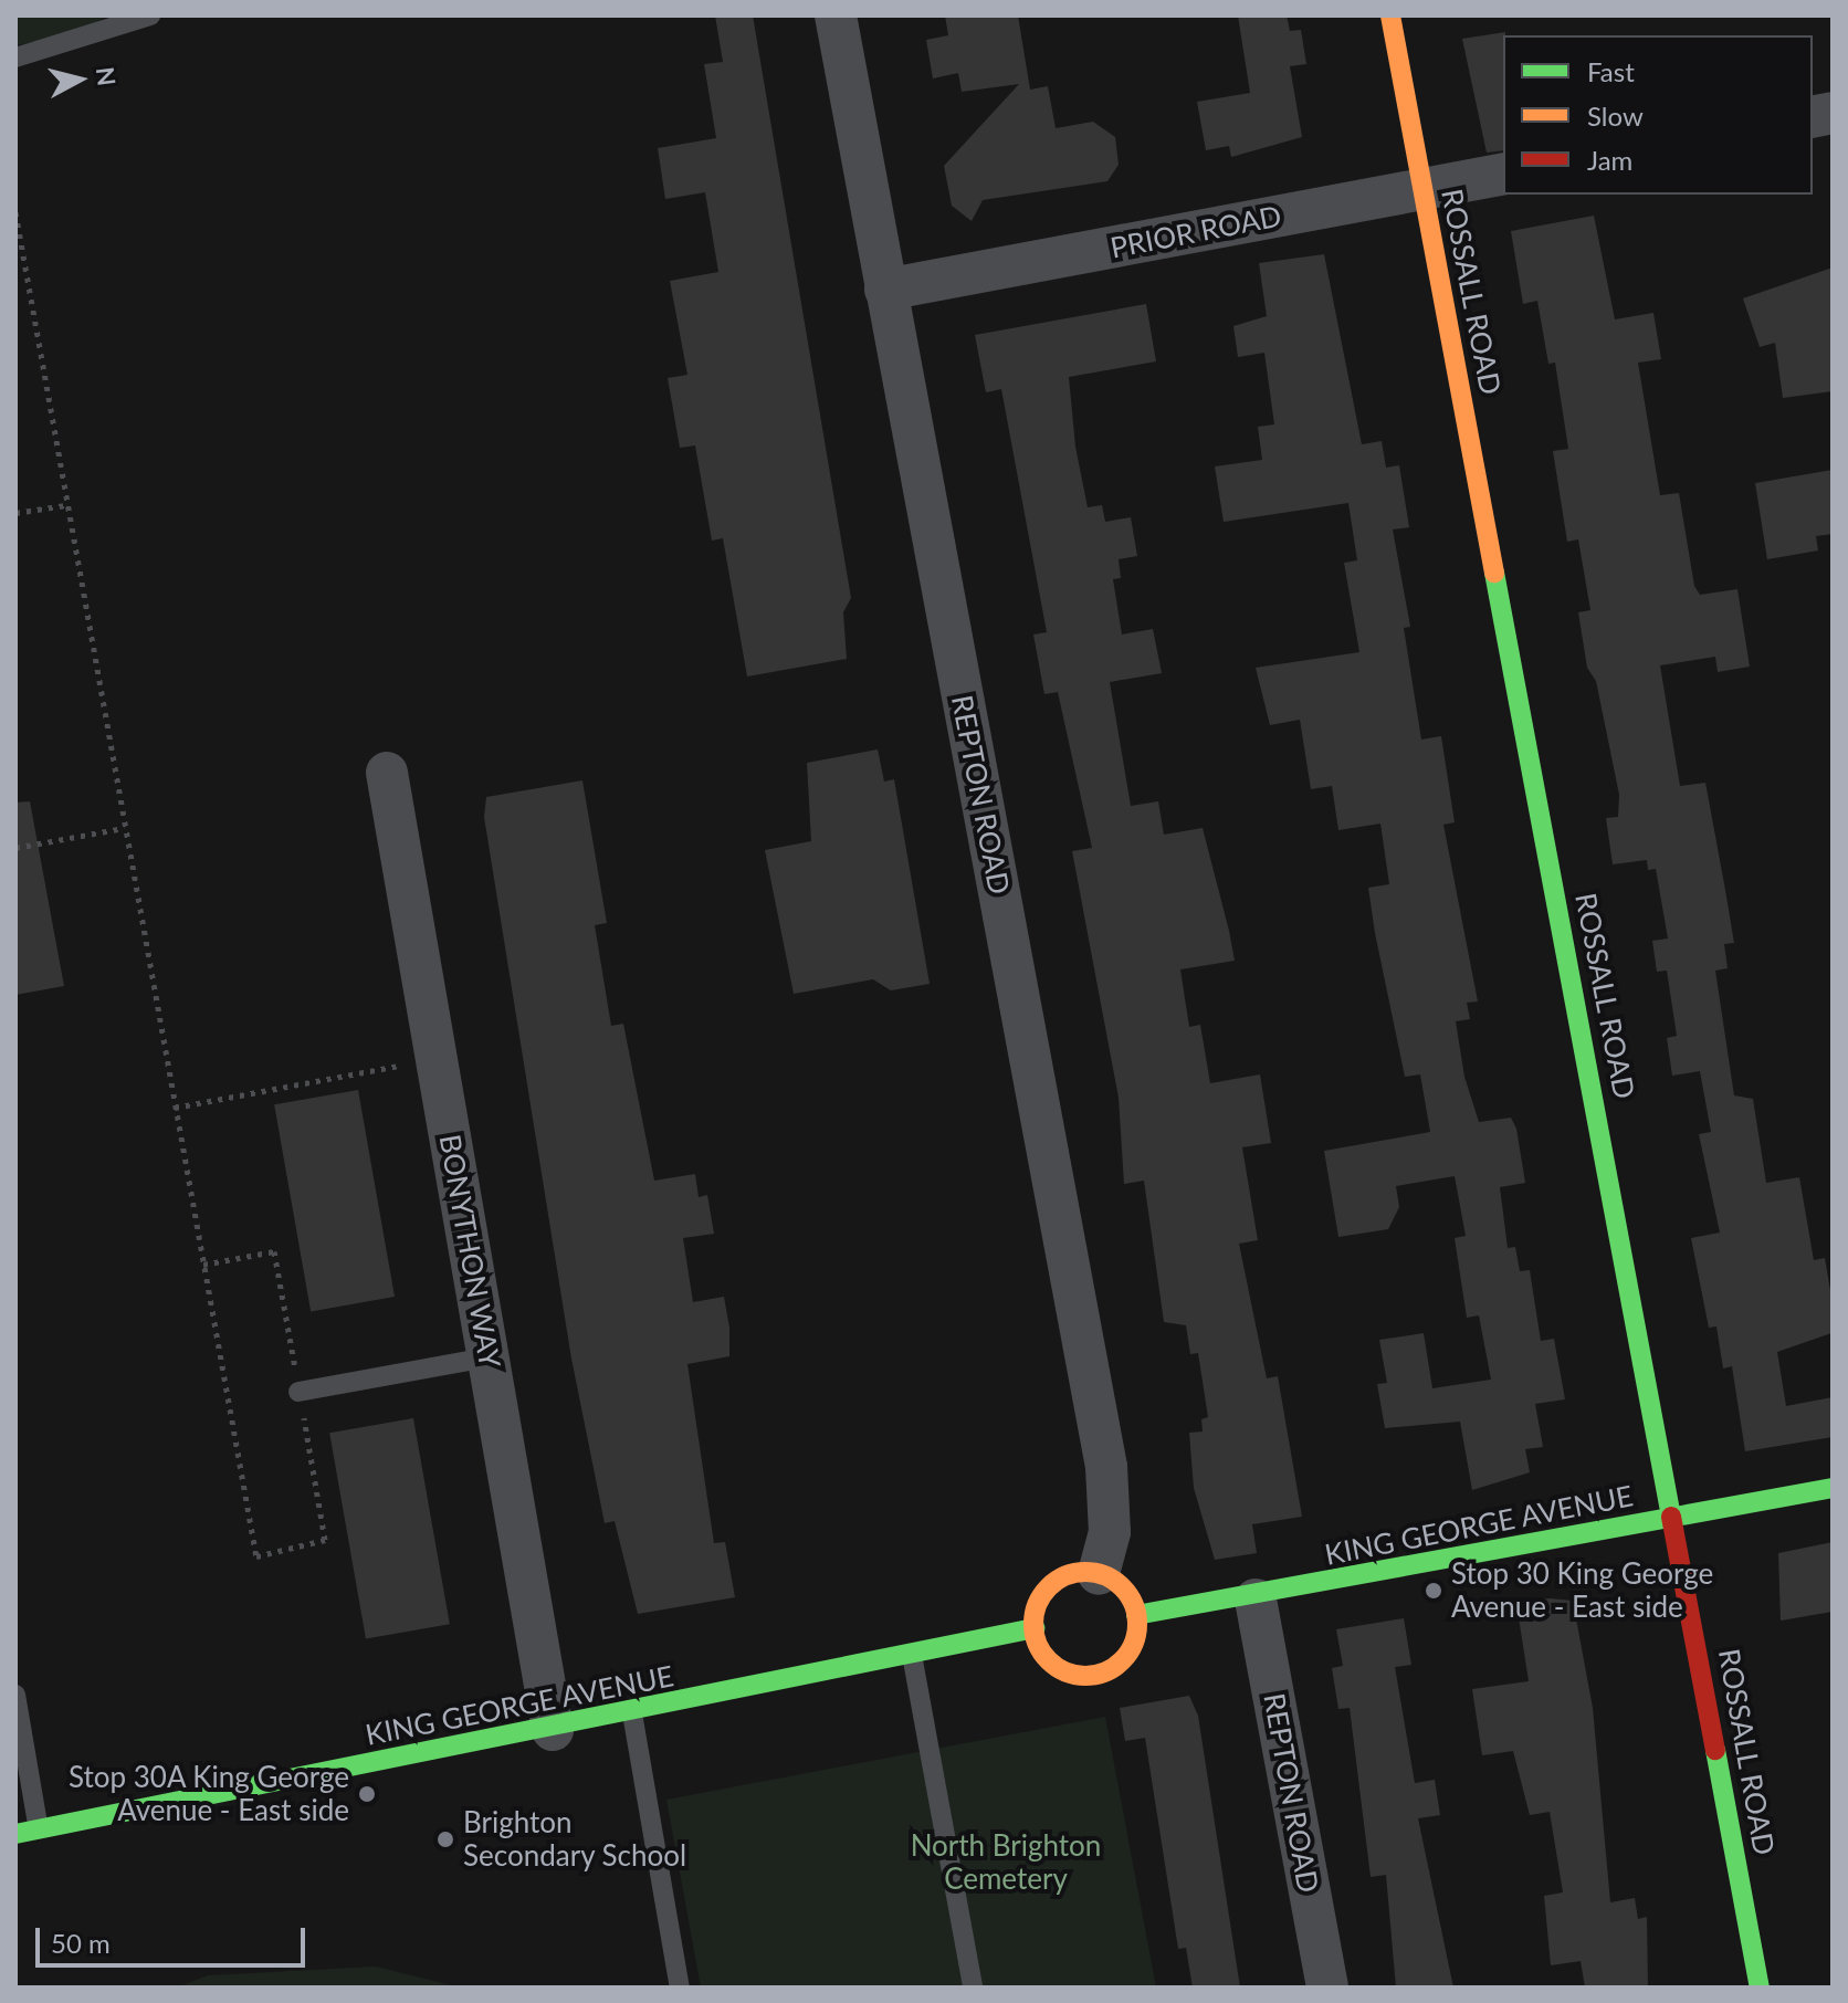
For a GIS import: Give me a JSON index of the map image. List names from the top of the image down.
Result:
{
  "streets": {
    "street": [
      "PRIOR ROAD",
      "ROSSALL ROAD",
      "REPTON ROAD",
      "BONYTHON WAY",
      "KING GEORGE AVENUE"
    ]
  },
  "crossings": [
    ["PRIOR ROAD", "ROSSALL ROAD"],
    ["PRIOR ROAD", "REPTON ROAD"],
    ["ROSSALL ROAD", "KING GEORGE AVENUE"],
    ["REPTON ROAD", "KING GEORGE AVENUE"],
    ["BONYTHON WAY", "KING GEORGE AVENUE"]
  ],
  "parks": ["North Brighton Cemetery"],
  "places": ["Stop 30 King George Avenue - East side", "Stop 30A King George Avenue - East side", "Brighton Secondary School"],
  "legend": ["Fast", "Slow", "Jam"],
  "scale_bar": "50 m",
  "north": "right"
}
